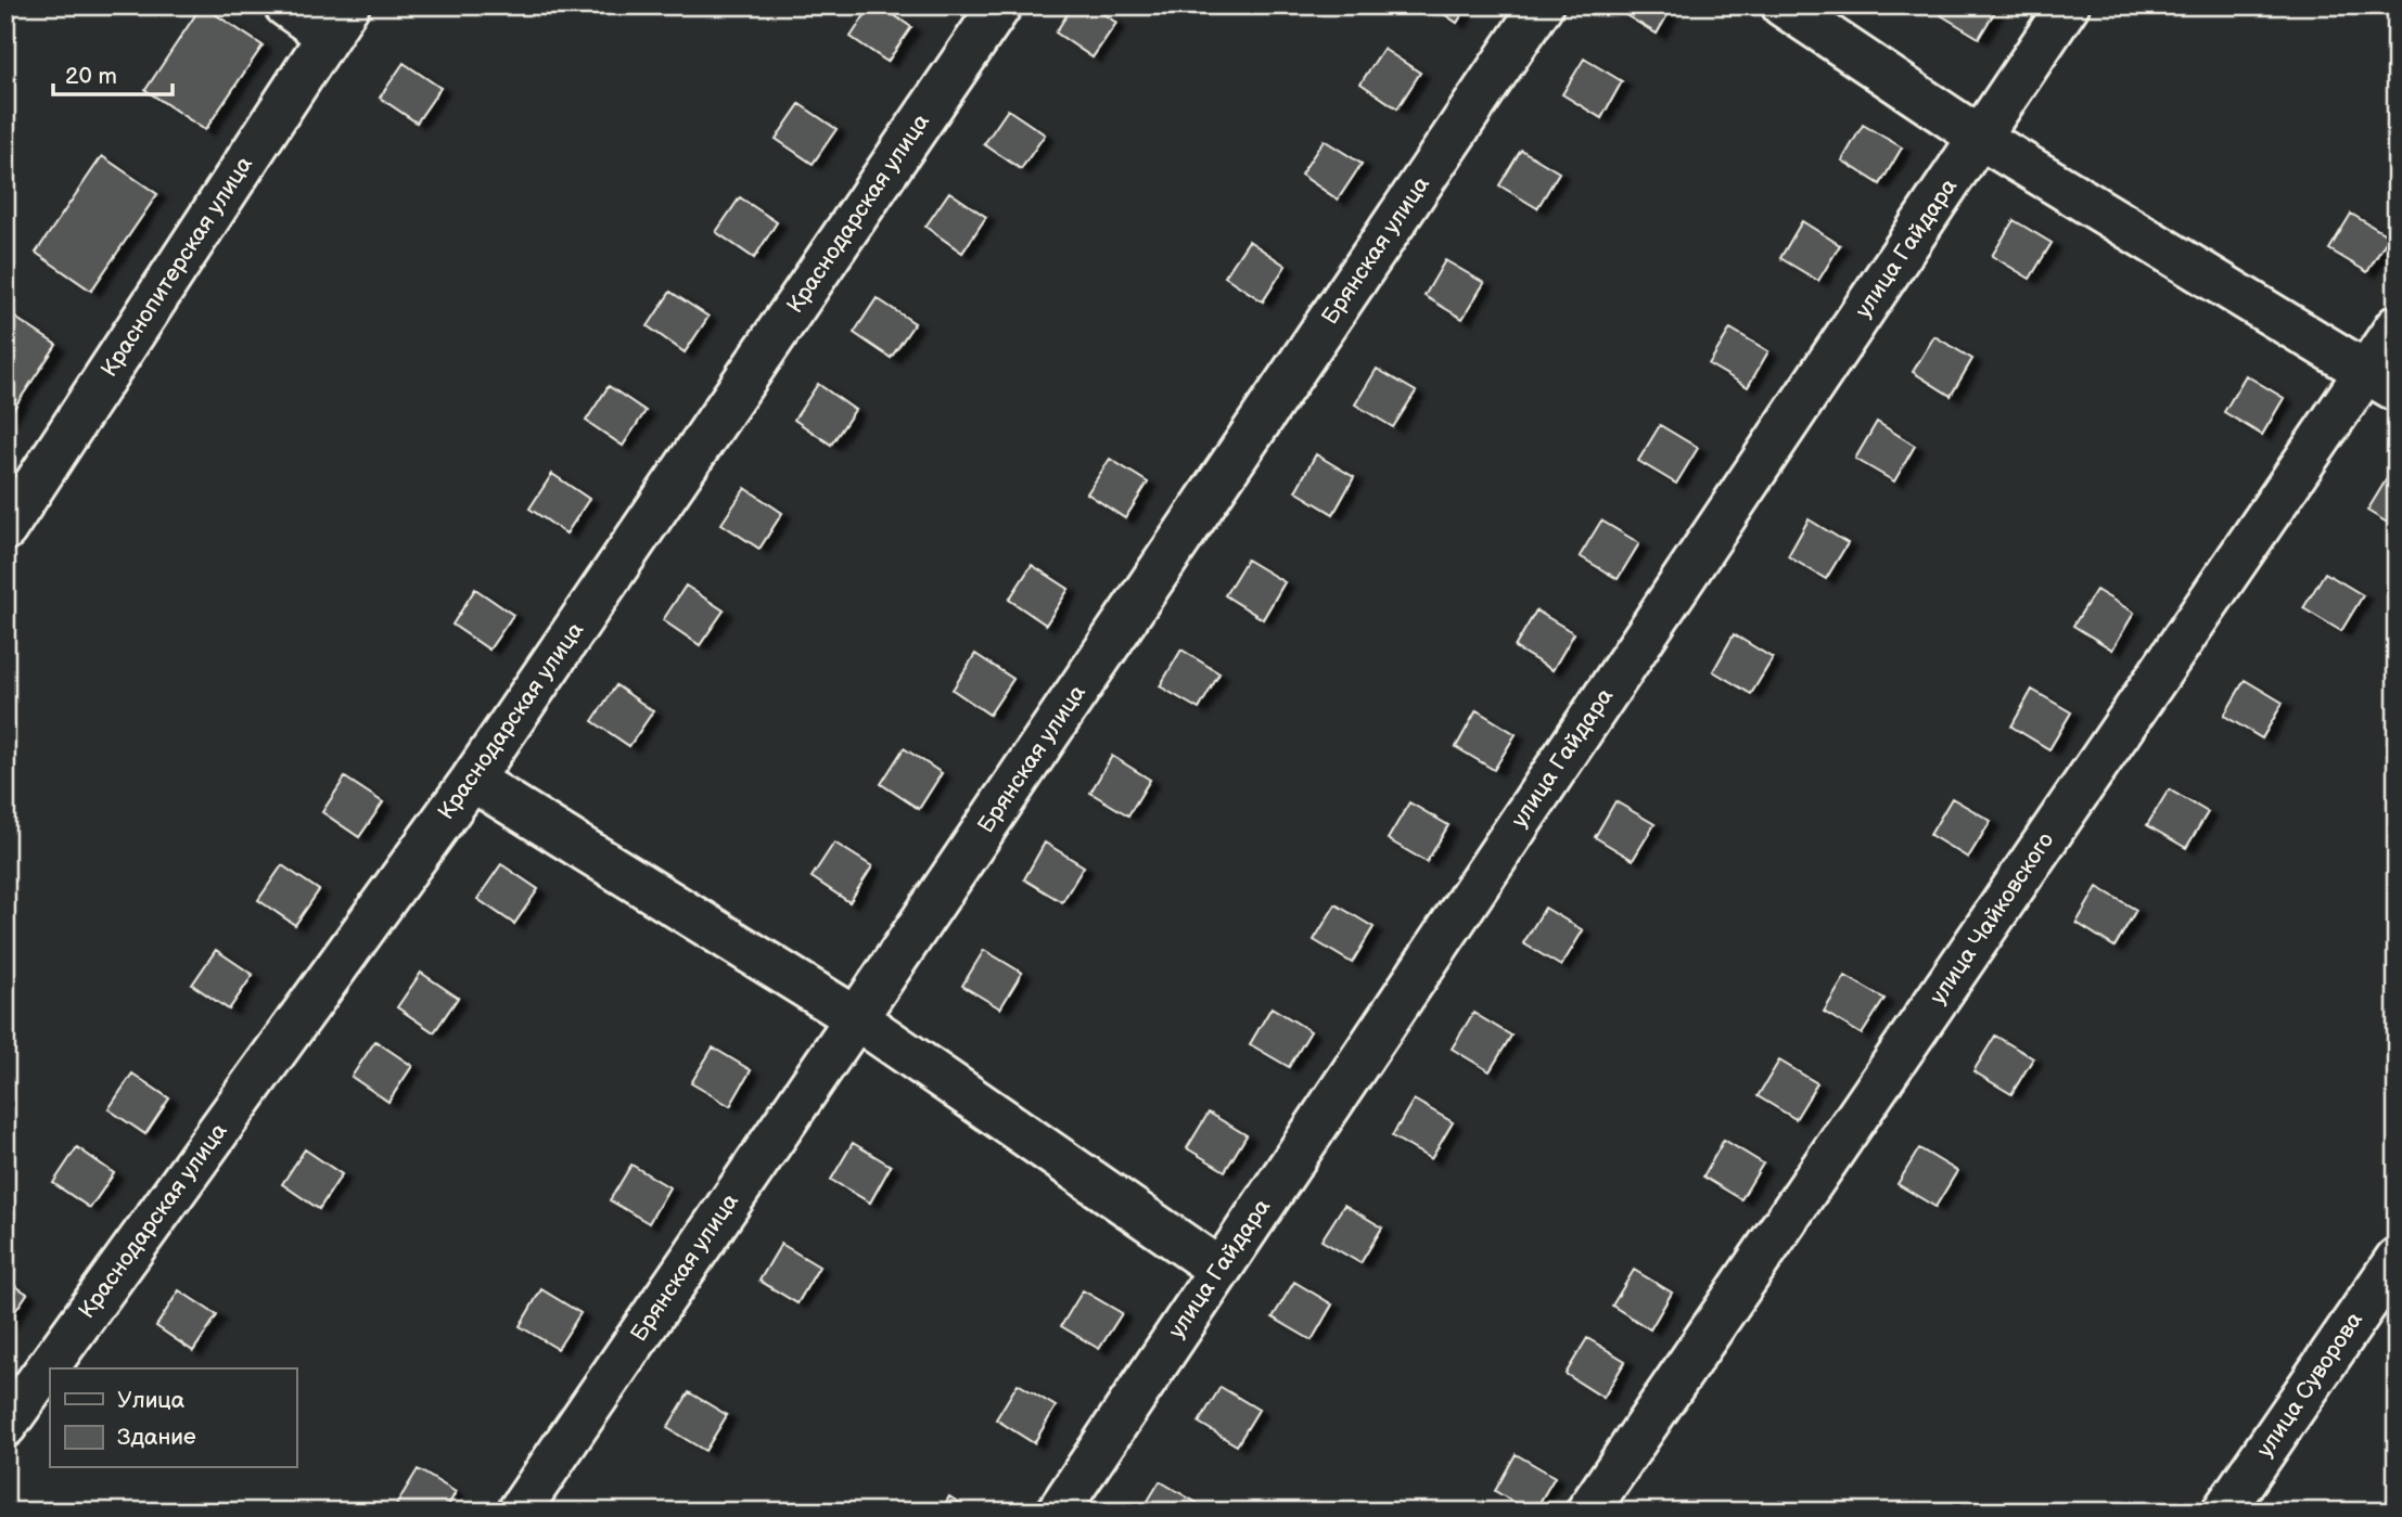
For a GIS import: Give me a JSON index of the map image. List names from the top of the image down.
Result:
{
  "streets": {
    "street": [
      "Краснодарская улица",
      "улица Гайдара",
      "Брянская улица",
      "Краснопитерская улица",
      "улица Чайковского",
      "улица Суворова"
    ]
  },
  "legend": ["Улица", "Здание"],
  "scale_bar": "20 m"
}
